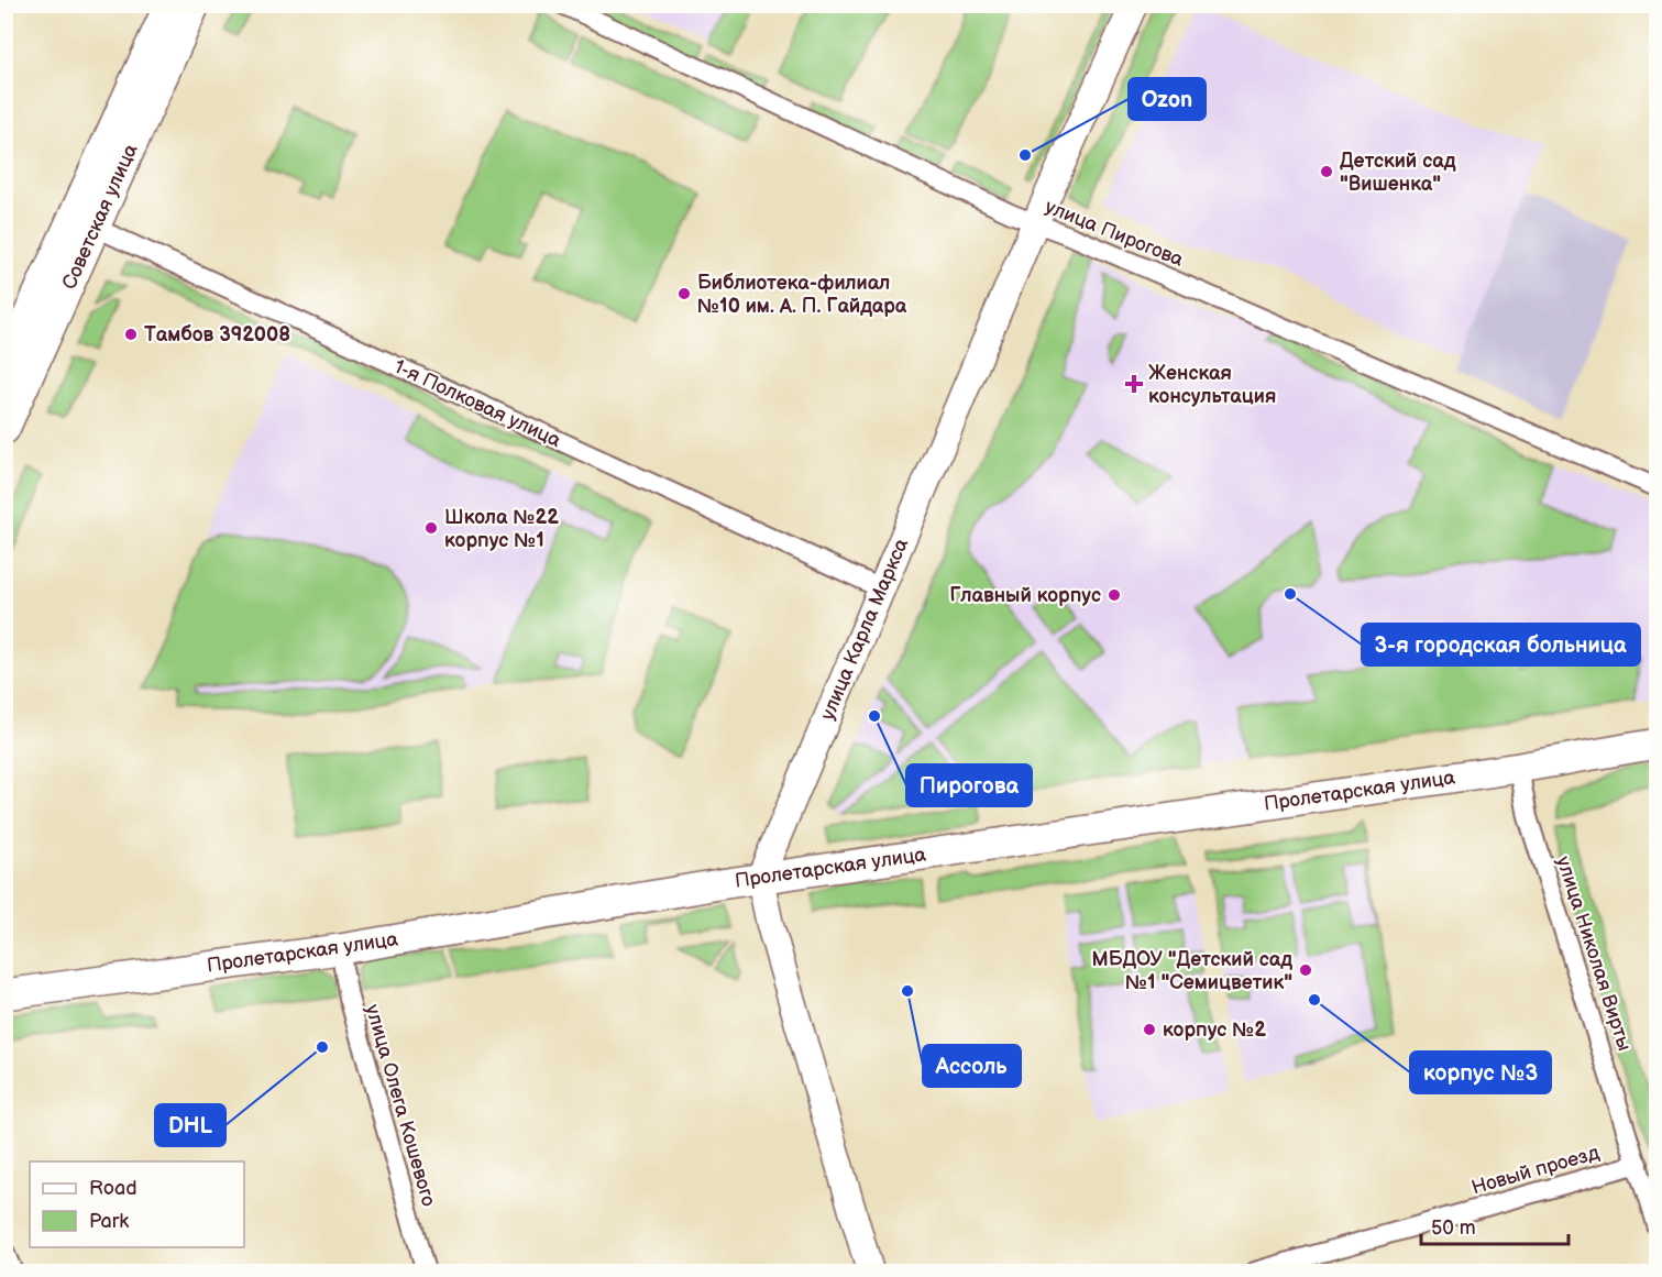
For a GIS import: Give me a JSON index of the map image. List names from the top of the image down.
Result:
{
  "streets": {
    "main road": ["Советская улица", "улица Карла Маркса", "Пролетарская улица"],
    "street": [
      "улица Пирогова",
      "1-я Полковая улица",
      "улица Николая Вирты",
      "улица Олега Кошевого",
      "Новый проезд"
    ]
  },
  "crossings": [
    ["Советская улица", "1-я Полковая улица"],
    ["улица Пирогова", "улица Карла Маркса"],
    ["1-я Полковая улица", "улица Карла Маркса"],
    ["улица Карла Маркса", "Пролетарская улица"],
    ["Пролетарская улица", "улица Николая Вирты"],
    ["Пролетарская улица", "улица Олега Кошевого"],
    ["улица Николая Вирты", "Новый проезд"]
  ],
  "places": {
    "other": [
      "Ozon",
      "Детский сад \"Вишенка\"",
      "Библиотека-филиал №10 им. А. П. Гайдара",
      "Тамбов 392008",
      "Школа №22 корпус №1",
      "3-я городская больница",
      "Главный корпус",
      "Пирогова",
      "МБДОУ \"Детский сад №1 \"Семицветик\"",
      "Ассоль",
      "корпус №3",
      "корпус №2",
      "DHL"
    ],
    "health": ["Женская консультация"]
  },
  "legend": ["Road", "Park"],
  "scale_bar": "50 m"
}
